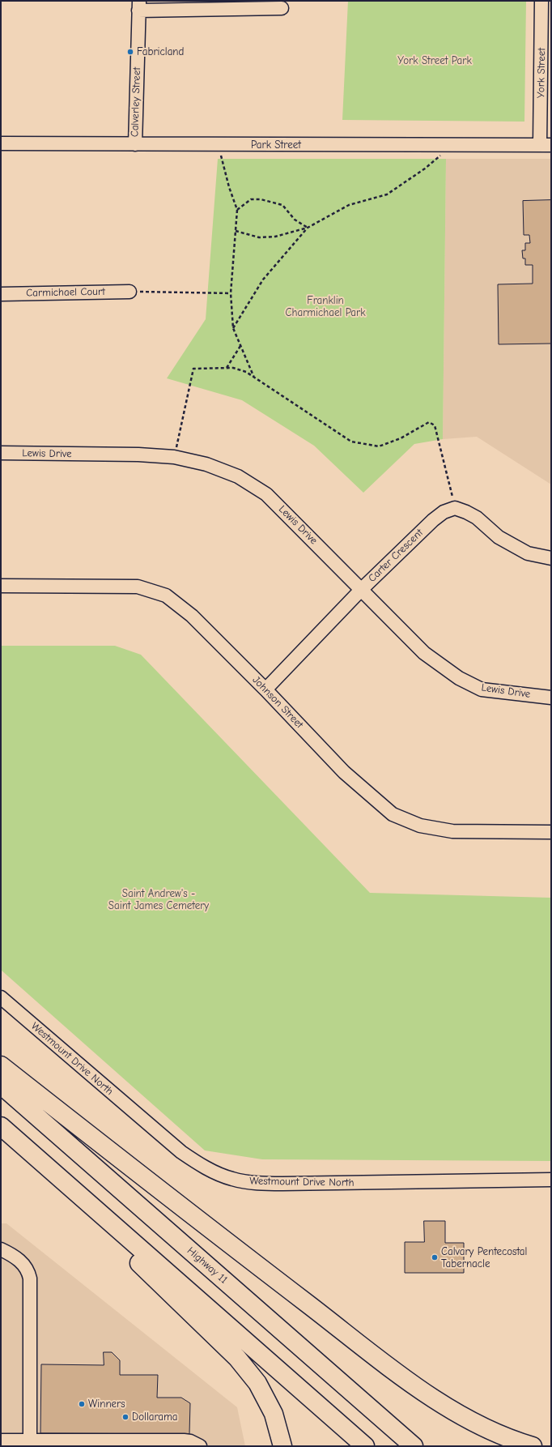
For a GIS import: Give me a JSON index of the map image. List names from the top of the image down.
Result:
{
  "streets": {
    "highway": ["Highway 11"],
    "street": [
      "York Street",
      "Calverley Street",
      "Park Street",
      "Carmichael Court",
      "Lewis Drive",
      "Carter Crescent",
      "Johnson Street",
      "Westmount Drive North"
    ]
  },
  "crossings": [
    ["York Street", "Park Street"],
    ["Calverley Street", "Park Street"],
    ["Lewis Drive", "Carter Crescent"],
    ["Carter Crescent", "Johnson Street"]
  ],
  "parks": ["York Street Park", "Franklin Charmichael Park", "Saint Andrew's - Saint James Cemetery"],
  "places": [
    "Fabricland",
    "Calvary Pentecostal Tabernacle",
    "Winners",
    "Dollarama"
  ]
}
